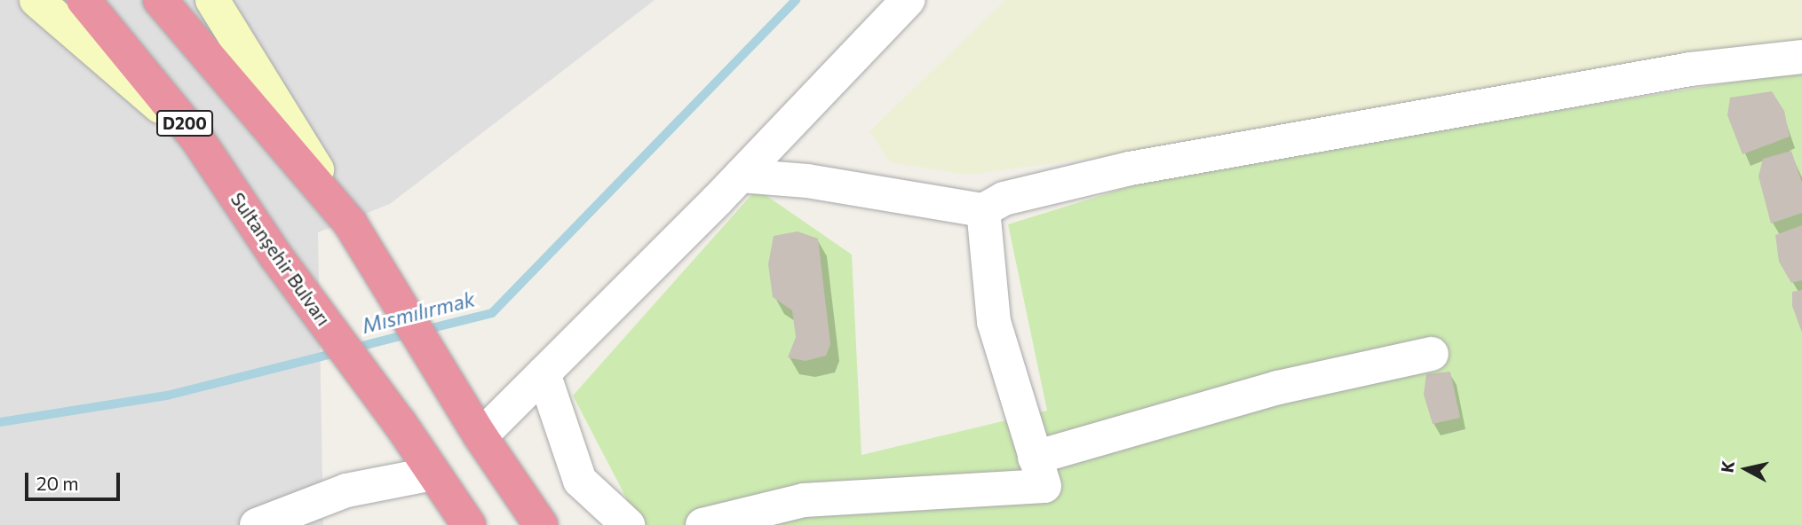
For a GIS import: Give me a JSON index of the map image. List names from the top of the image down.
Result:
{
  "streets": {
    "highway": ["D200", "Sultanşehir Bulvarı"]
  },
  "water": ["Mısmılırmak"],
  "scale_bar": "20 m",
  "north": "left"
}
